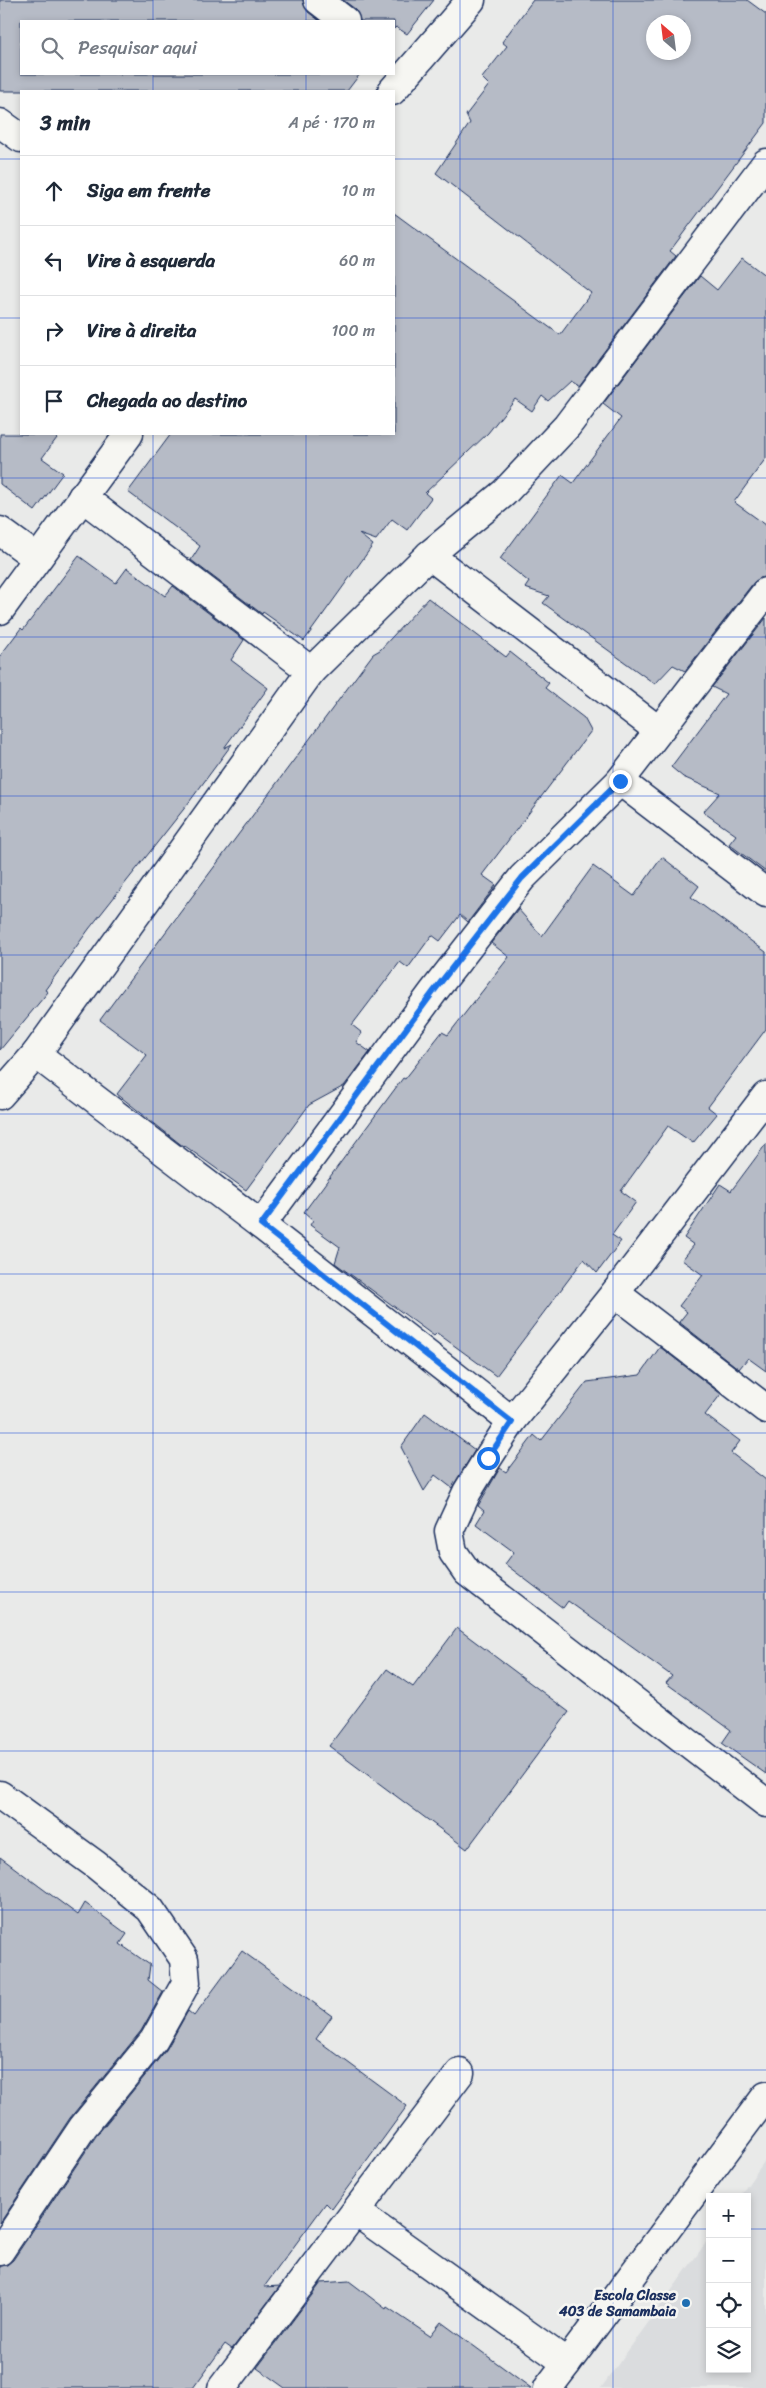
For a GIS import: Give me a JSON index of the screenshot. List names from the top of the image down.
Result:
{
  "places": ["Escola Classe 403 de Samambaia"],
  "north": "top left",
  "page": {
    "search": "Pesquisar aqui",
    "heading": ["3 min", "A pé · 170 m"],
    "list": [
      ["Siga em frente", "10 m"],
      ["Vire à esquerda", "60 m"],
      ["Vire à direita", "100 m"],
      "Chegada ao destino"
    ],
    "map_buttons": ["+", "−"]
  }
}
